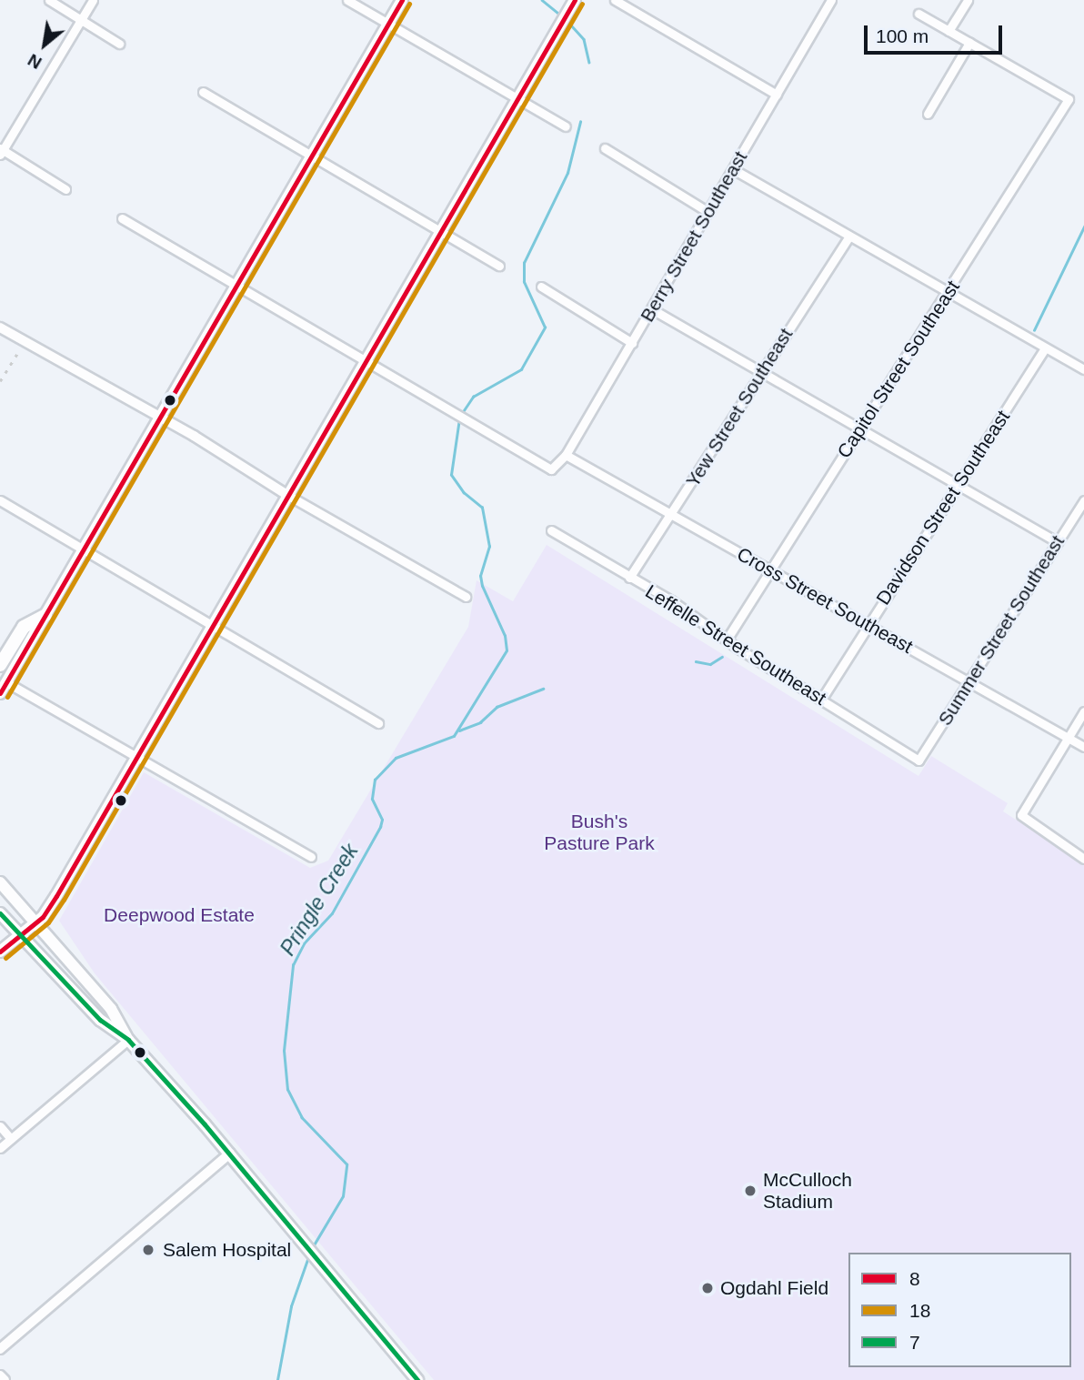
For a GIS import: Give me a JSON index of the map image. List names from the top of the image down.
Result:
{
  "streets": {
    "street": [
      "Berry Street Southeast",
      "Capitol Street Southeast",
      "Yew Street Southeast",
      "Davidson Street Southeast",
      "Cross Street Southeast",
      "Summer Street Southeast",
      "Leffelle Street Southeast"
    ]
  },
  "crossings": [
    ["Berry Street Southeast", "Cross Street Southeast"],
    ["Capitol Street Southeast", "Cross Street Southeast"],
    ["Capitol Street Southeast", "Leffelle Street Southeast"],
    ["Yew Street Southeast", "Cross Street Southeast"],
    ["Yew Street Southeast", "Leffelle Street Southeast"],
    ["Davidson Street Southeast", "Cross Street Southeast"],
    ["Davidson Street Southeast", "Leffelle Street Southeast"],
    ["Cross Street Southeast", "Summer Street Southeast"],
    ["Summer Street Southeast", "Leffelle Street Southeast"]
  ],
  "water": ["Pringle Creek"],
  "parks": ["Bush's Pasture Park", "Deepwood Estate"],
  "places": ["McCulloch Stadium", "Salem Hospital", "Ogdahl Field"],
  "lines": ["transit line 8", "transit line 18", "transit line 7"],
  "legend": ["8", "18", "7"],
  "scale_bar": "100 m",
  "north": "bottom left"
}
